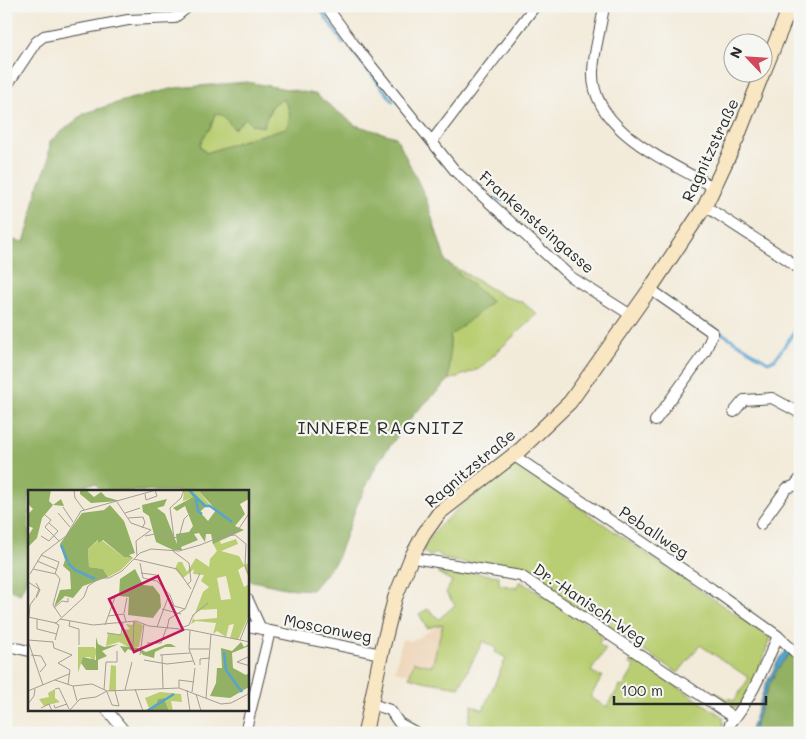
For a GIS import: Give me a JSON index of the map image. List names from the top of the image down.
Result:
{
  "streets": {
    "main road": ["Ragnitzstraße"],
    "street": [
      "Frankensteingasse",
      "Peballweg",
      "Dr.-Hanisch-Weg",
      "Mosconweg"
    ]
  },
  "crossings": [
    ["Ragnitzstraße", "Frankensteingasse"],
    ["Ragnitzstraße", "Peballweg"],
    ["Ragnitzstraße", "Dr.-Hanisch-Weg"],
    ["Ragnitzstraße", "Mosconweg"],
    ["Peballweg", "Dr.-Hanisch-Weg"]
  ],
  "districts": ["INNERE RAGNITZ"],
  "scale_bar": "100 m",
  "north": "top left"
}
